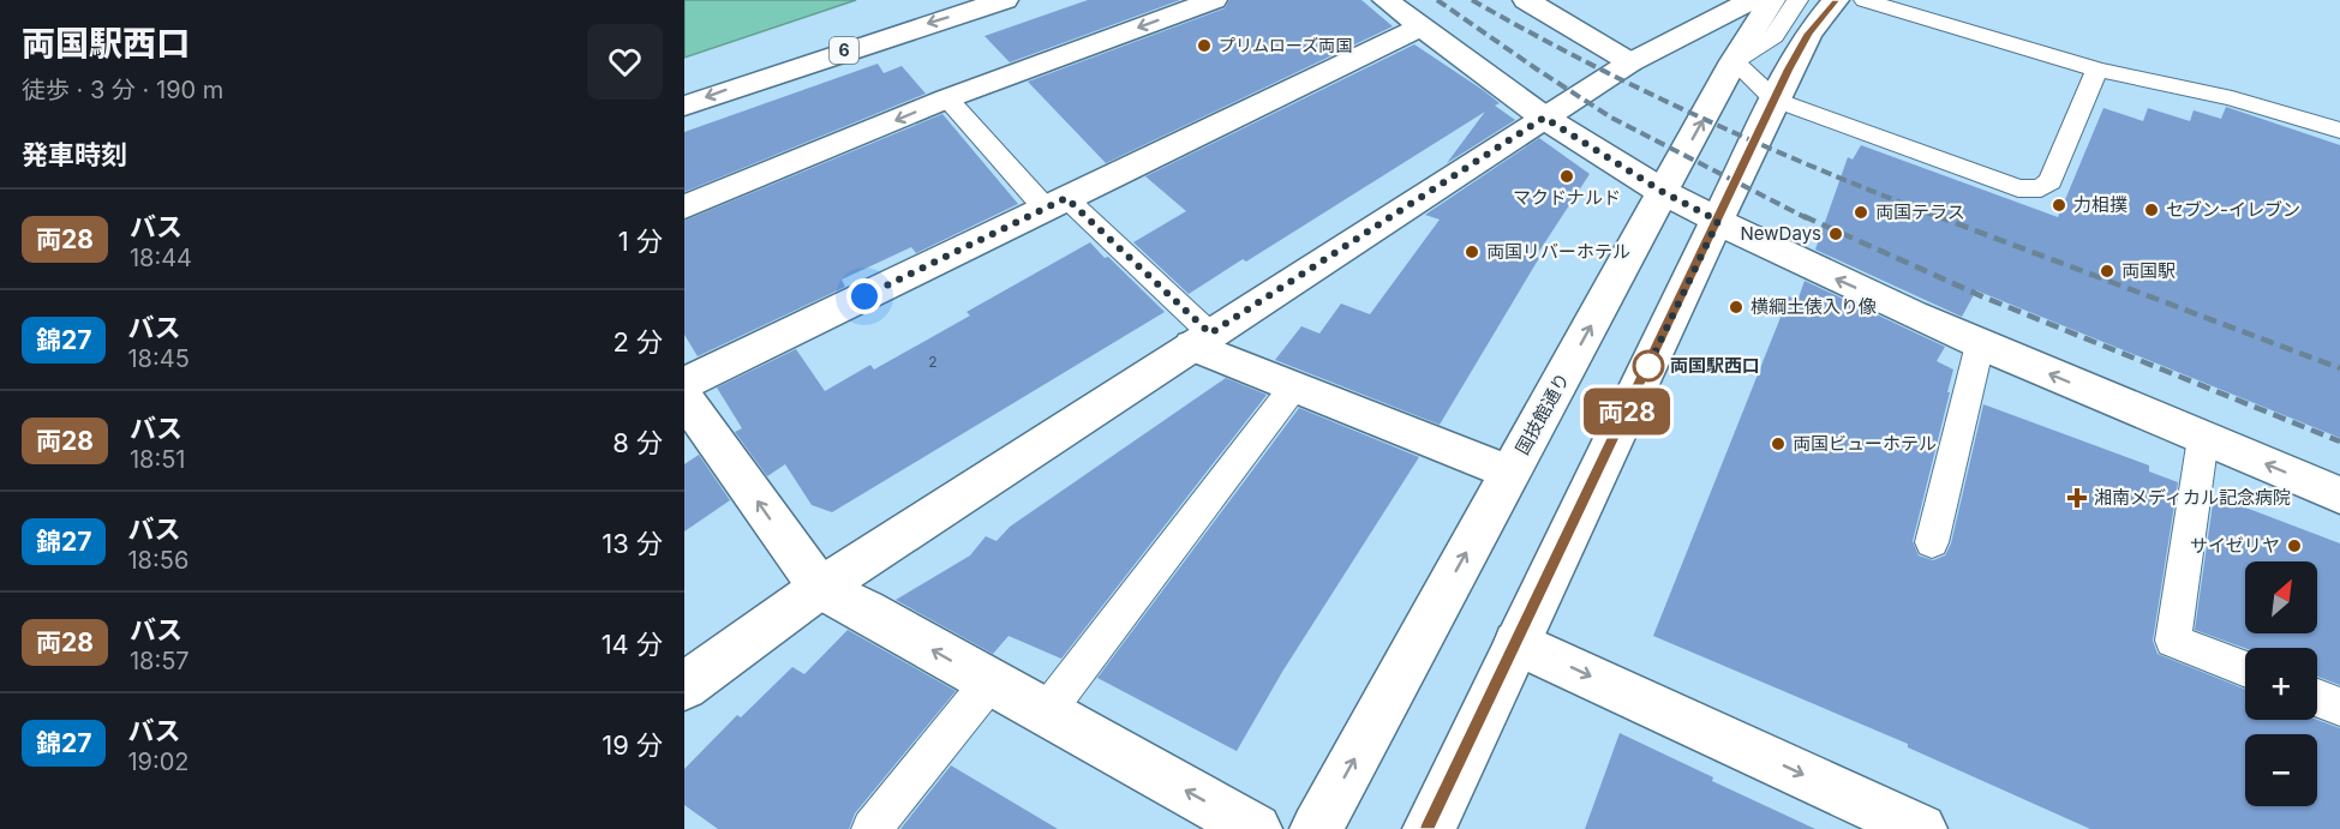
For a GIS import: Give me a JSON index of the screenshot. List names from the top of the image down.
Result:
{
  "streets": {
    "main road": ["6", "国技館通り"]
  },
  "places": {
    "other": [
      "プリムローズ両国",
      "マクドナルド",
      "力相撲",
      "セブン-イレブン",
      "両国テラス",
      "NewDays",
      "両国リバーホテル",
      "両国駅",
      "横綱土俵入り像",
      "両国駅西口",
      "両国ビューホテル",
      "サイゼリヤ"
    ],
    "health": ["湘南メディカル記念病院"]
  },
  "lines": ["bus line 両28"],
  "house_numbers": ["2"],
  "north": "top right",
  "page": {
    "heading": [
      ["両国駅西口", "徒歩 · 3 分 · 190 m"],
      "発車時刻"
    ],
    "on_map": "両28",
    "list": [
      {
        "mark": "両28",
        "name": "バス",
        "note": "18:44",
        "value": "1 分"
      },
      {
        "mark": "錦27",
        "name": "バス",
        "note": "18:45",
        "value": "2 分"
      },
      {
        "mark": "両28",
        "name": "バス",
        "note": "18:51",
        "value": "8 分"
      },
      {
        "mark": "錦27",
        "name": "バス",
        "note": "18:56",
        "value": "13 分"
      },
      {
        "mark": "両28",
        "name": "バス",
        "note": "18:57",
        "value": "14 分"
      },
      {
        "mark": "錦27",
        "name": "バス",
        "note": "19:02",
        "value": "19 分"
      }
    ],
    "map_buttons": ["+", "−"]
  }
}
